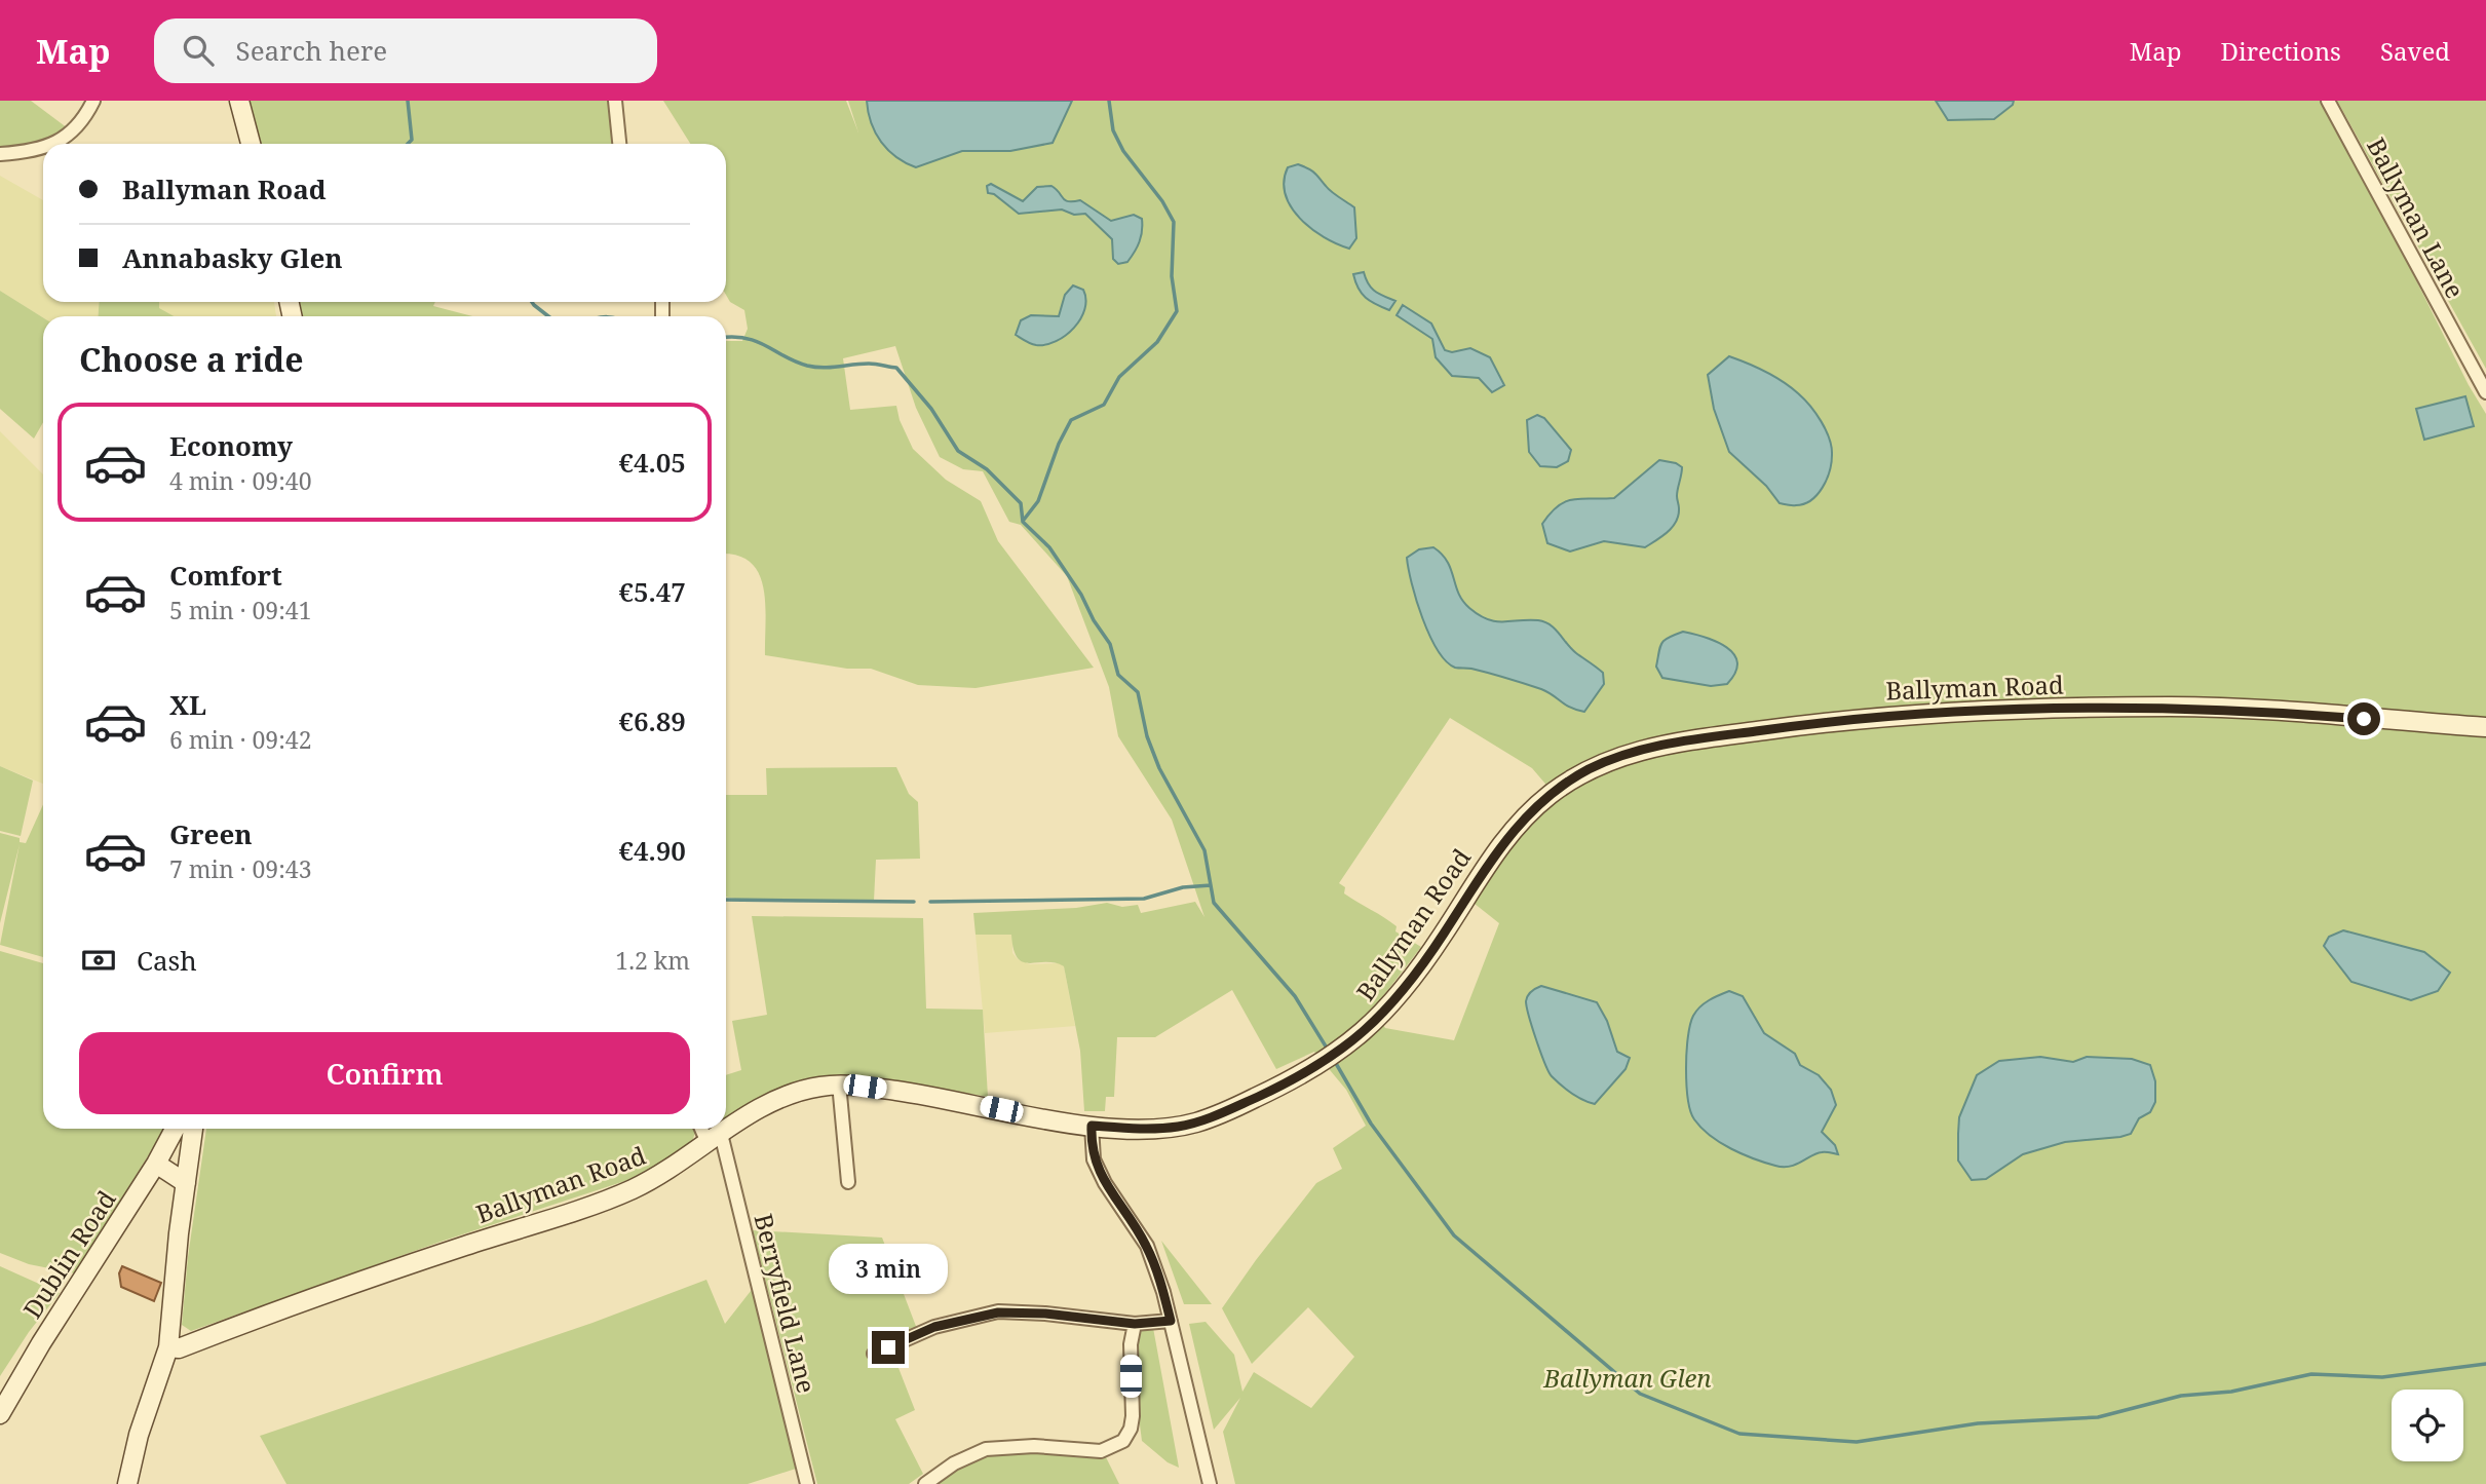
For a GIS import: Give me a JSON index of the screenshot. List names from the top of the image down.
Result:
{
  "streets": {
    "street": [
      "Ballyman Lane",
      "Ballyman Road",
      "Dublin Road",
      "Berryfield Lane"
    ]
  },
  "crossings": [
    ["Ballyman Road", "Berryfield Lane"]
  ],
  "parks": ["Ballyman Glen"],
  "page": {
    "header": "Map",
    "search": "Search here",
    "nav": ["Map", "Directions", "Saved"],
    "banner": ["Ballyman Road", "Annabasky Glen"],
    "heading": "Choose a ride",
    "list": [
      {
        "name": "Economy",
        "note": "4 min · 09:40",
        "value": "€4.05"
      },
      {
        "name": "Comfort",
        "note": "5 min · 09:41",
        "value": "€5.47"
      },
      {
        "name": "XL",
        "note": "6 min · 09:42",
        "value": "€6.89"
      },
      {
        "name": "Green",
        "note": "7 min · 09:43",
        "value": "€4.90"
      }
    ],
    "pay": ["Cash", "1.2 km"],
    "buttons": "Confirm",
    "bubble": "3 min"
  }
}
